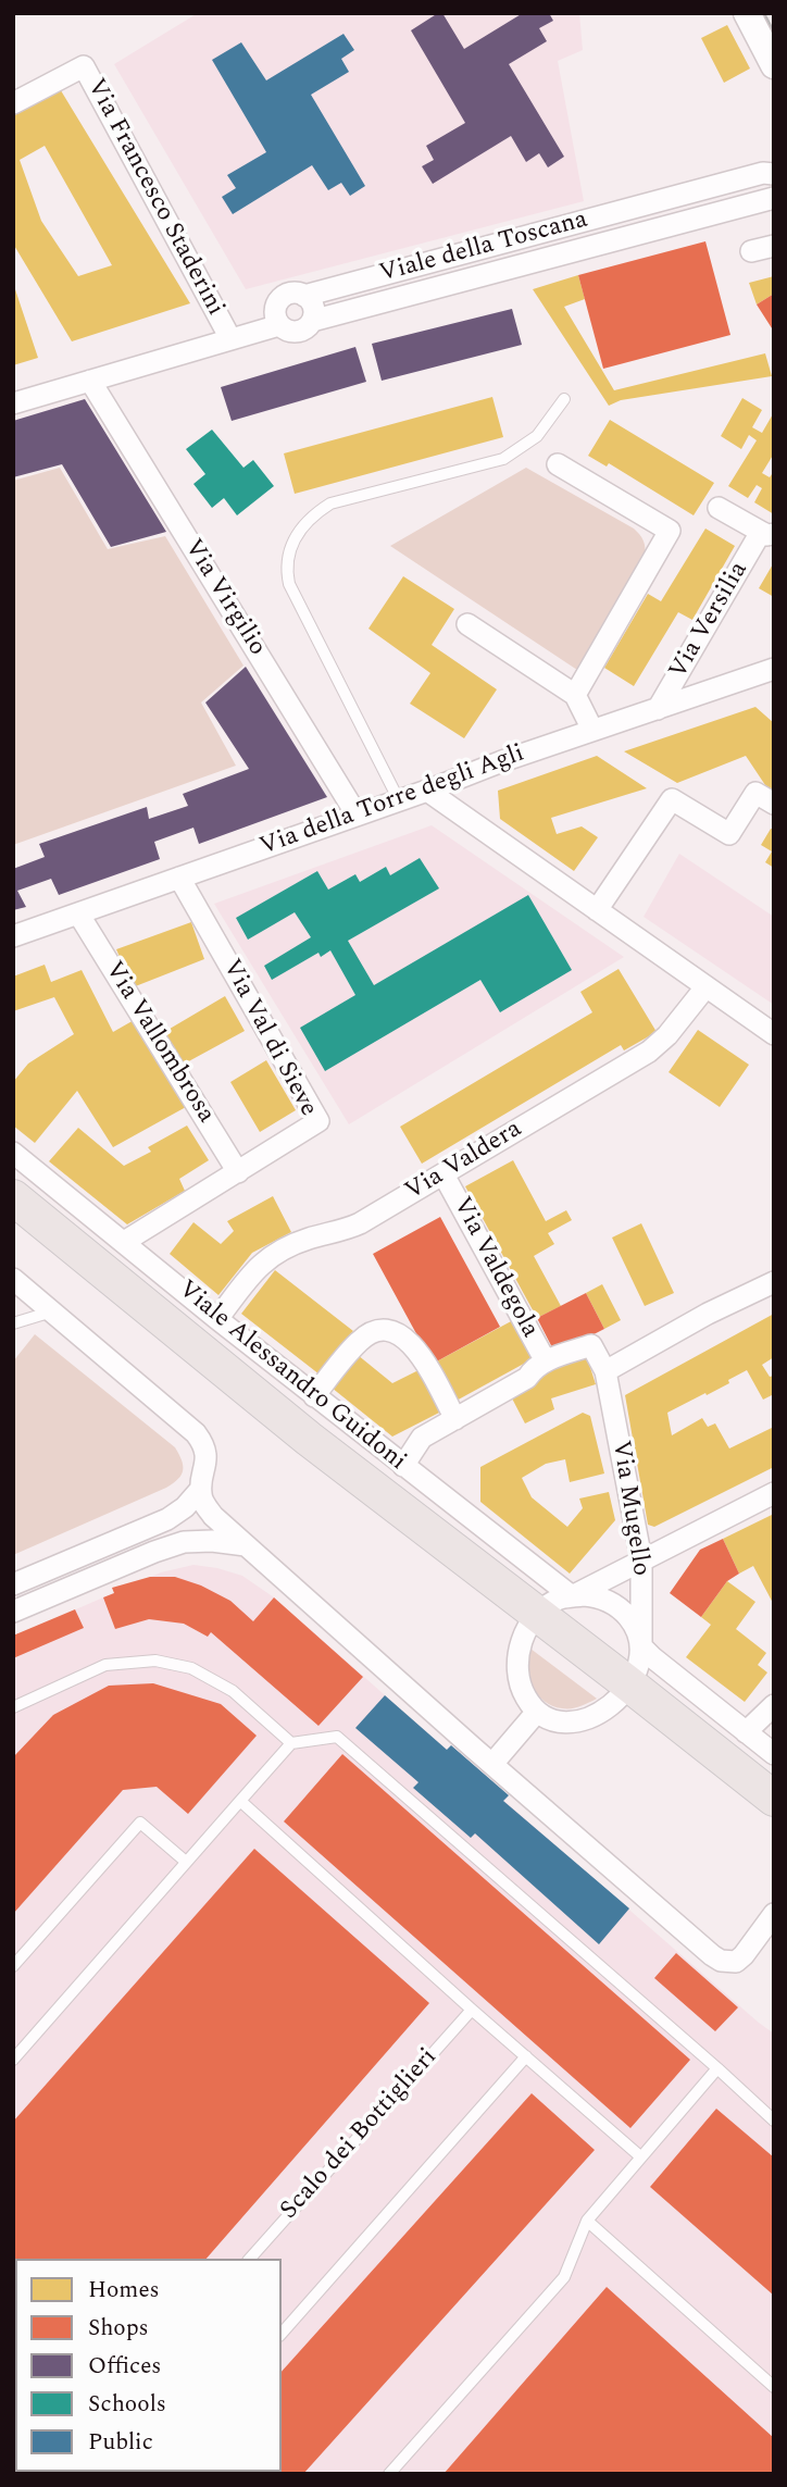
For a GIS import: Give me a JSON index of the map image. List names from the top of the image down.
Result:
{
  "streets": {
    "main road": ["Viale Alessandro Guidoni"],
    "street": [
      "Via Francesco Staderini",
      "Viale della Toscana",
      "Via Virgilio",
      "Via Versilia",
      "Via della Torre degli Agli",
      "Via Val di Sieve",
      "Via Vallombrosa",
      "Via Valdera",
      "Via Valdegola",
      "Via Mugello"
    ],
    "lane": ["Scalo dei Bottiglieri"]
  },
  "crossings": [
    ["Via Francesco Staderini", "Viale della Toscana"],
    ["Viale della Toscana", "Via Virgilio"],
    ["Via Virgilio", "Via della Torre degli Agli"],
    ["Via Versilia", "Via della Torre degli Agli"],
    ["Via della Torre degli Agli", "Via Val di Sieve"],
    ["Via della Torre degli Agli", "Via Vallombrosa"],
    ["Via Val di Sieve", "Via Vallombrosa"],
    ["Via Val di Sieve", "Viale Alessandro Guidoni"],
    ["Via Valdera", "Via Valdegola"],
    ["Via Valdera", "Viale Alessandro Guidoni"]
  ],
  "legend": [
    "Homes",
    "Shops",
    "Offices",
    "Schools",
    "Public"
  ]
}
